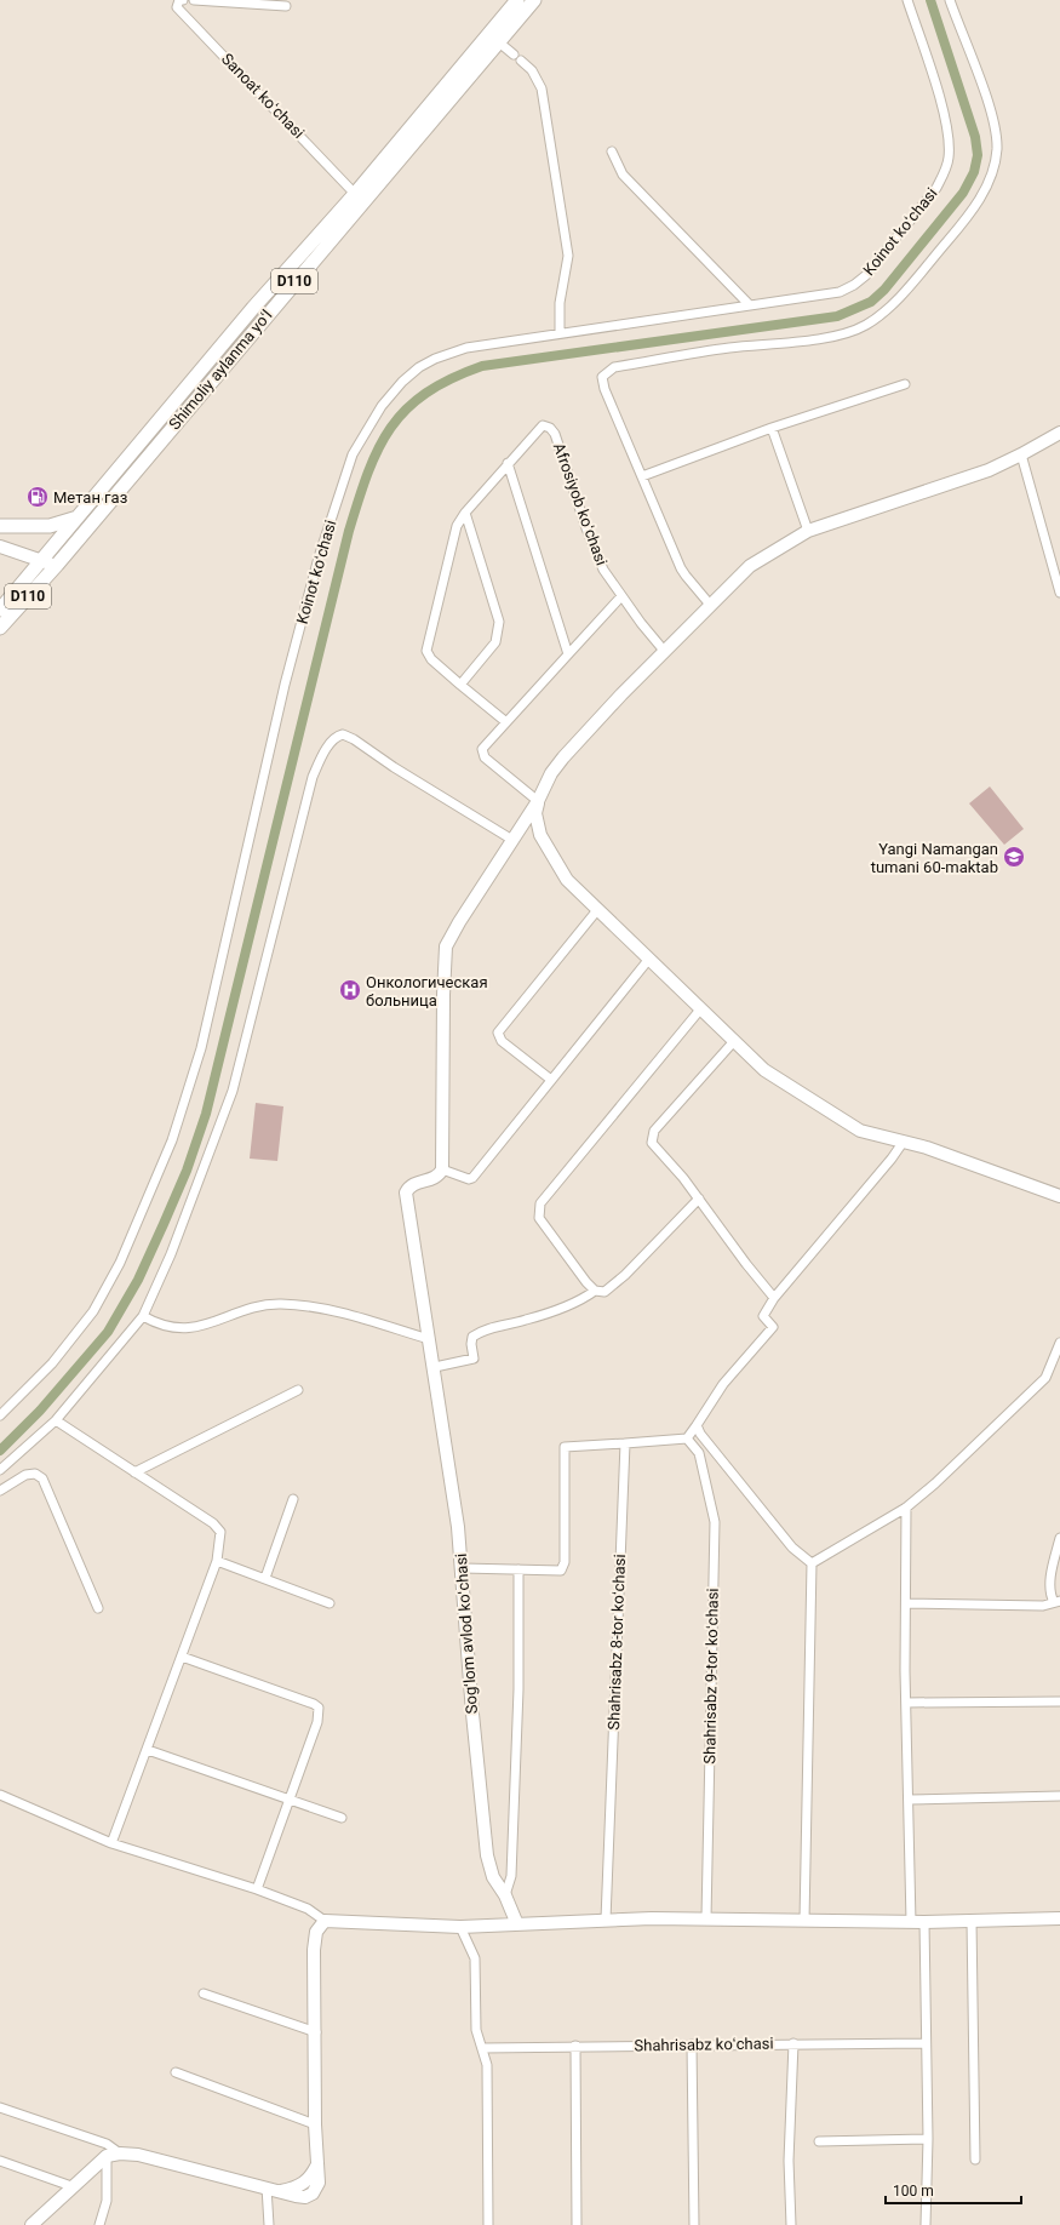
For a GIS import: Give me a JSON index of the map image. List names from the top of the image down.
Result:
{
  "streets": {
    "main road": ["D110", "Shimoliy aylanma yoʻl"],
    "street": [
      "Sanoat koʻchasi",
      "Koinot koʻchasi",
      "Afrosiyob koʻchasi",
      "Sogʻlom avlod koʻchasi",
      "Shahrisabz 8-tor koʻchasi",
      "Shahrisabz 9-tor koʻchasi",
      "Shahrisabz koʻchasi"
    ]
  },
  "crossings": [
    ["Sanoat koʻchasi", "Shimoliy aylanma yoʻl"]
  ],
  "places": {
    "fuel station": ["Метан газ"],
    "school or university": ["Yangi Namangan tumani 60-maktab"],
    "hospital": ["Онкологическая больница"]
  },
  "scale_bar": "100 m"
}
